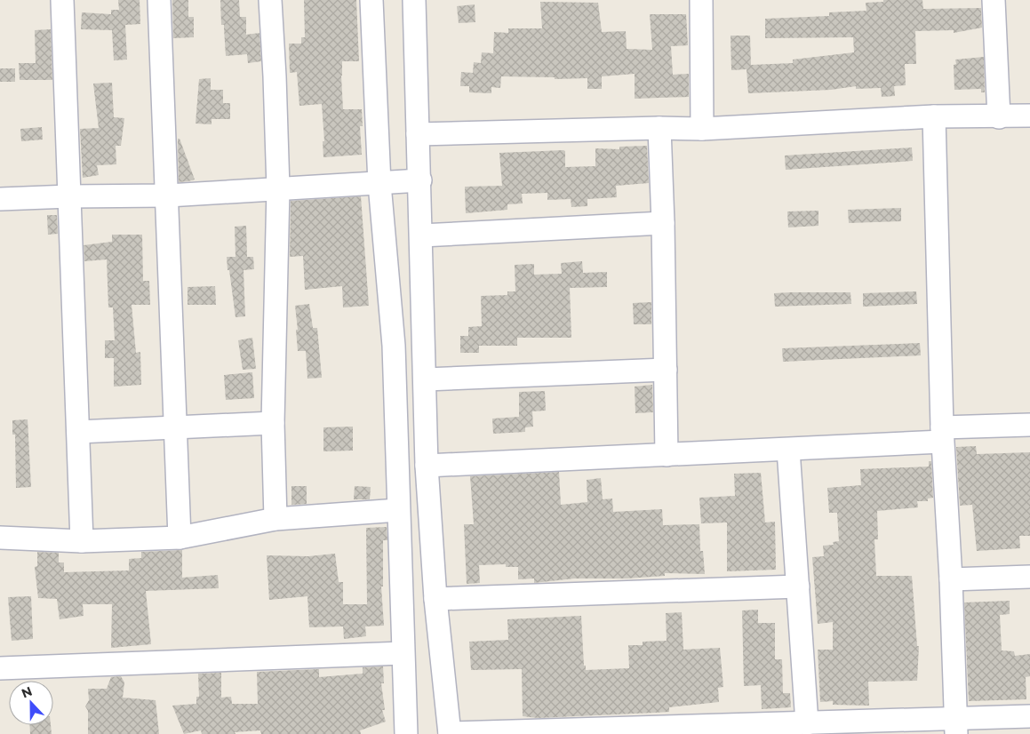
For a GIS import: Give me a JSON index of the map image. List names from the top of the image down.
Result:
{
  "north": "top"
}
